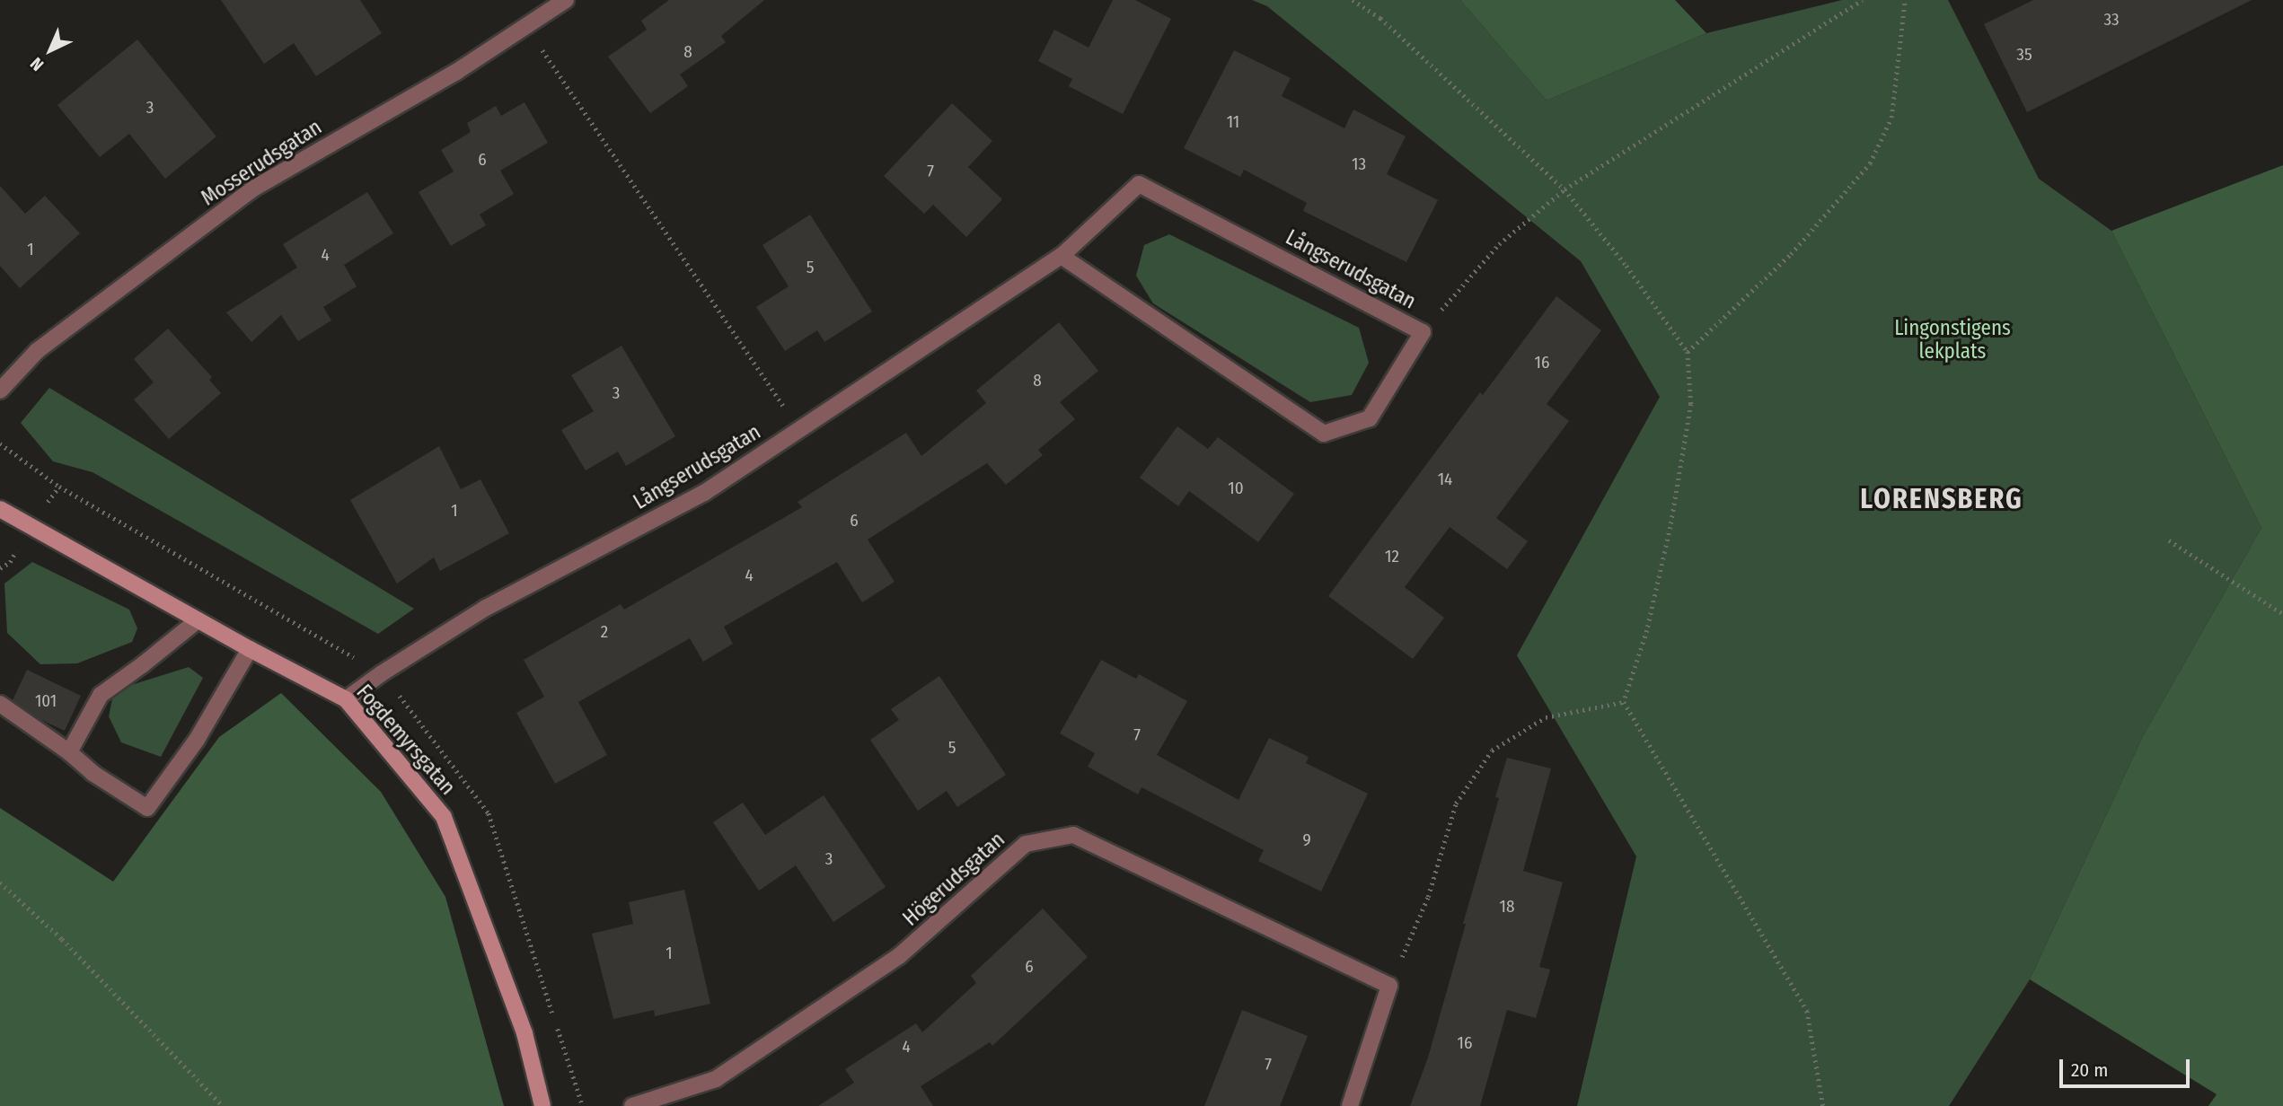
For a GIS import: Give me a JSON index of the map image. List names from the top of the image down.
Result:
{
  "streets": {
    "street": [
      "Mosserudsgatan",
      "Långserudsgatan",
      "Fogdemyrsgatan",
      "Högerudsgatan"
    ]
  },
  "crossings": [
    ["Långserudsgatan", "Fogdemyrsgatan"]
  ],
  "districts": ["LORENSBERG"],
  "parks": ["Lingonstigens lekplats"],
  "house_numbers": [
    "33",
    "8",
    "35",
    "3",
    "11",
    "6",
    "13",
    "7",
    "1",
    "4",
    "5",
    "16",
    "8",
    "3",
    "14",
    "10",
    "1",
    "6",
    "12",
    "4",
    "2",
    "101",
    "7",
    "5",
    "9",
    "3",
    "18",
    "1",
    "6",
    "16",
    "4",
    "7"
  ],
  "scale_bar": "20 m",
  "north": "bottom left"
}
